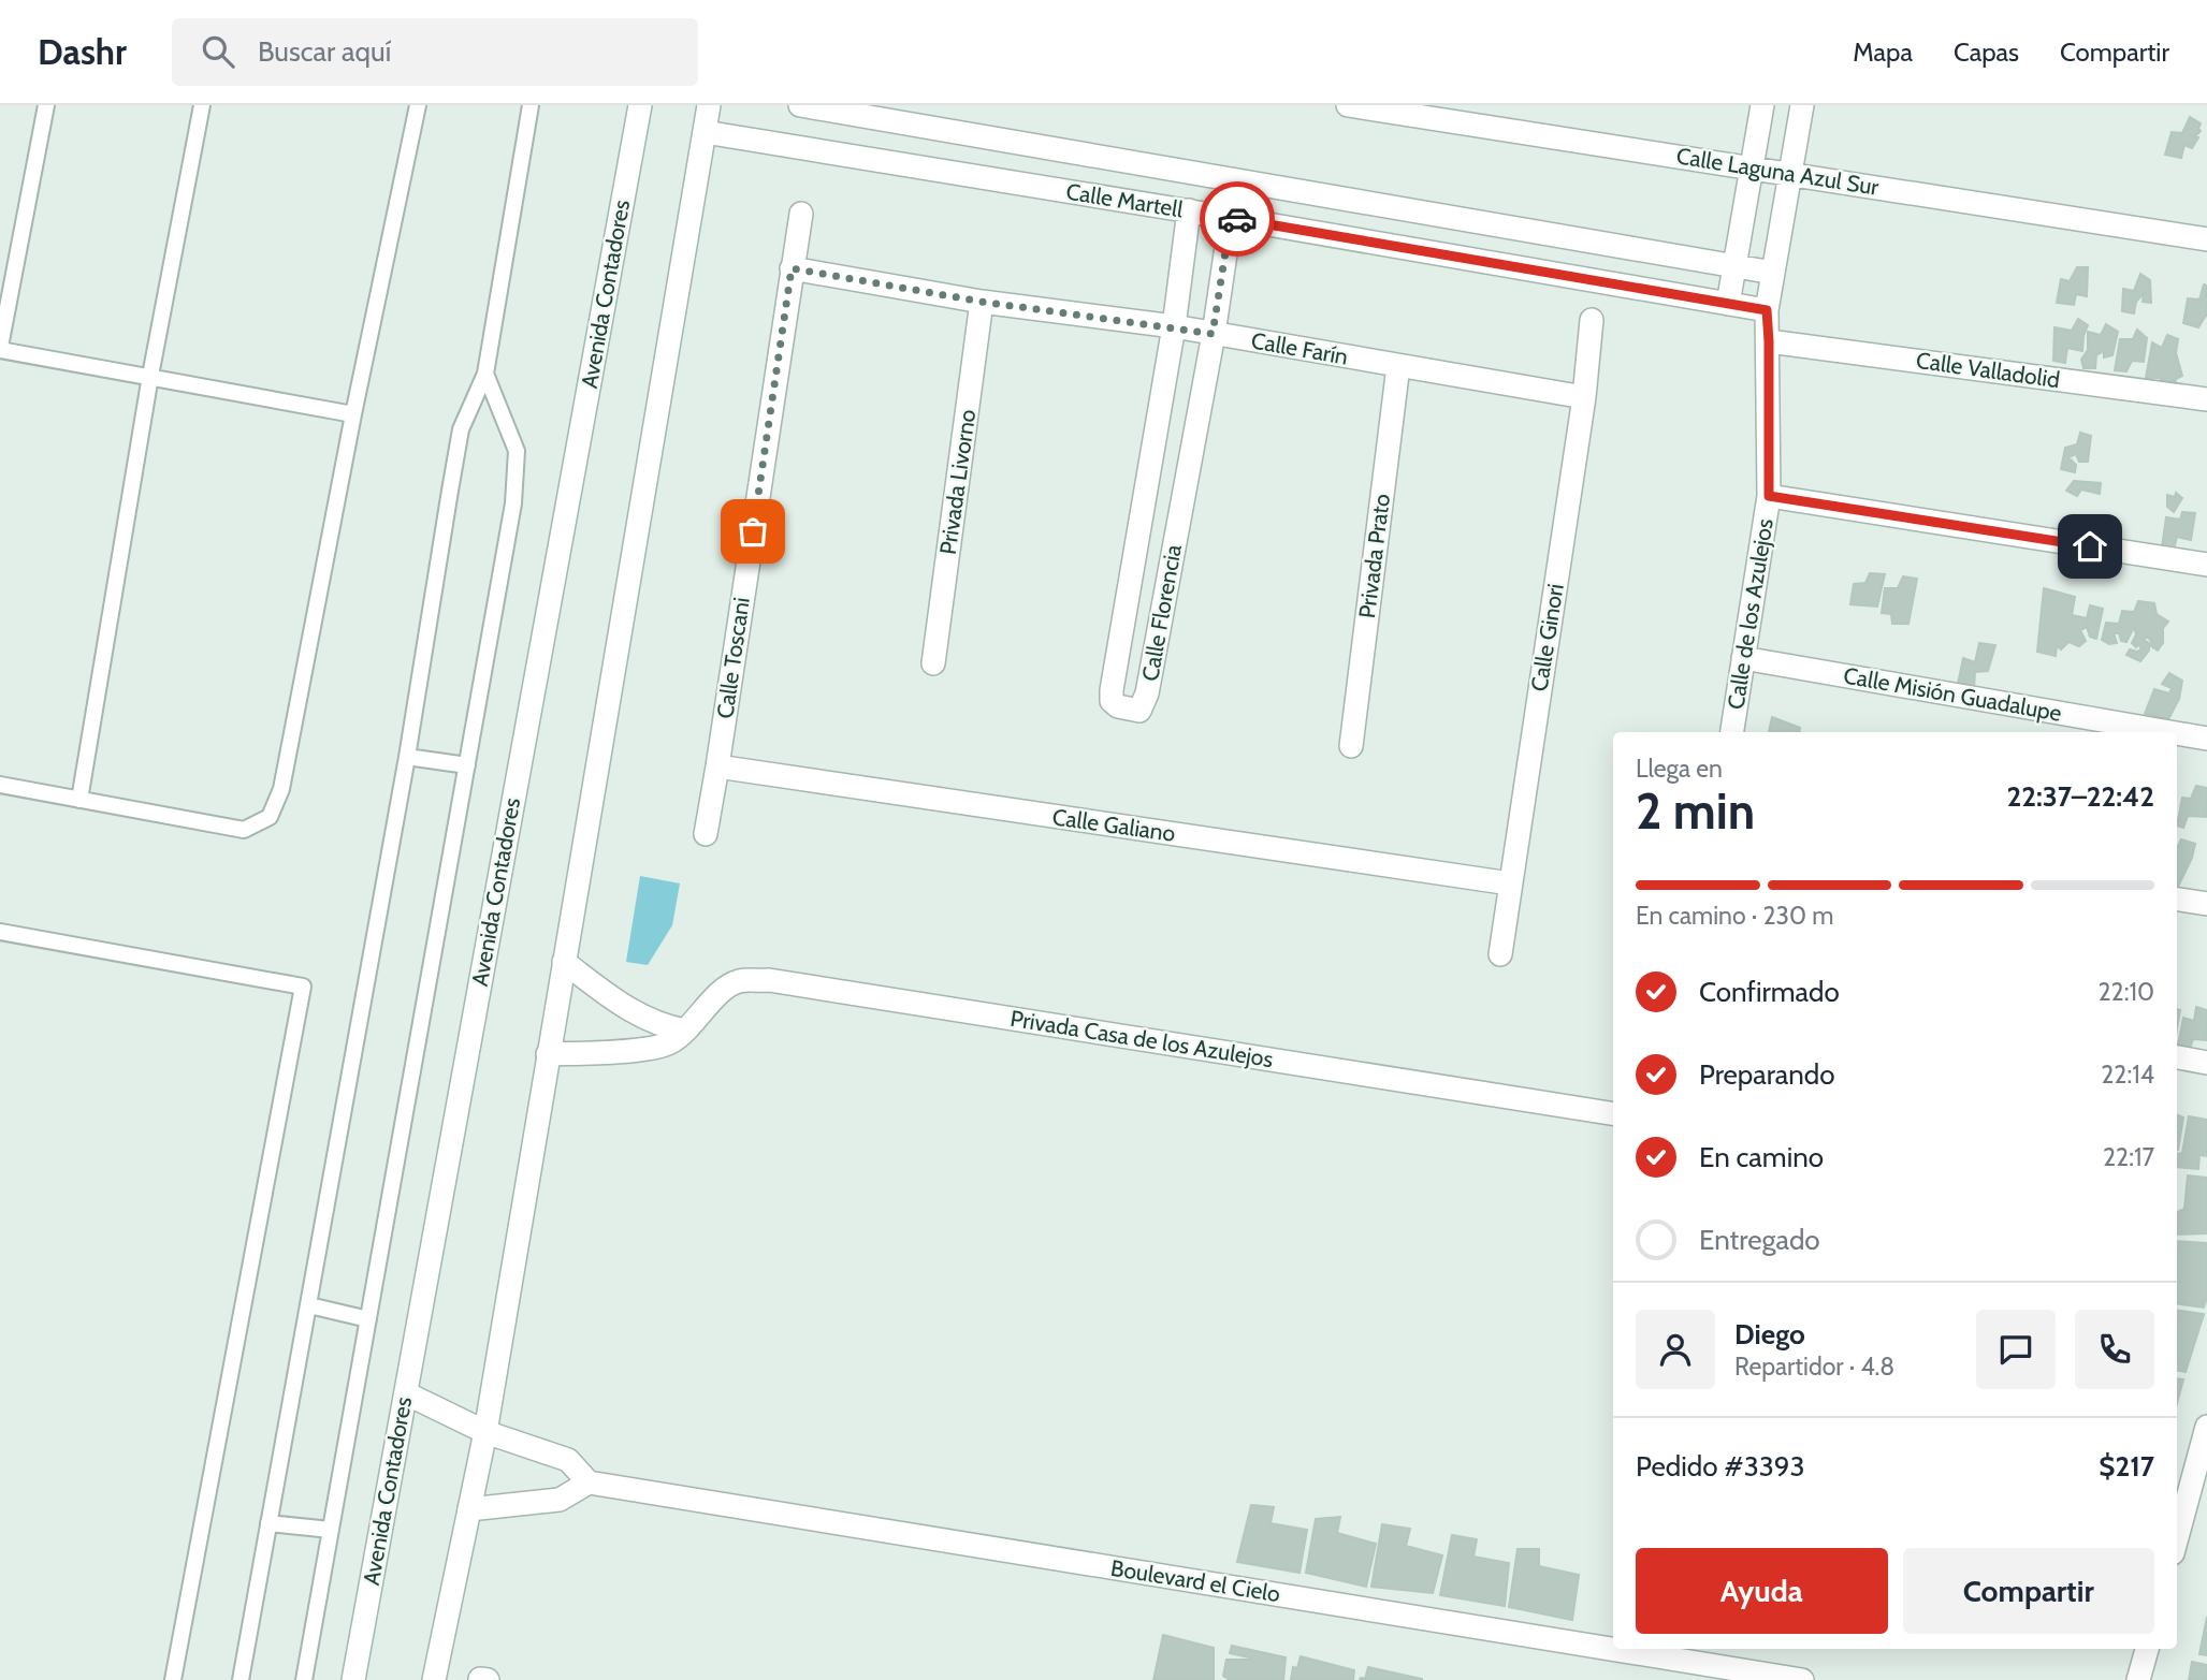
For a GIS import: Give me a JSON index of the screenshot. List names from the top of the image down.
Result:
{
  "streets": {
    "street": [
      "Calle Laguna Azul Sur",
      "Calle Martell",
      "Avenida Contadores",
      "Calle Farín",
      "Calle Valladolid",
      "Privada Livorno",
      "Privada Prato",
      "Calle Florencia",
      "Calle de los Azulejos",
      "Calle Ginori",
      "Calle Toscani",
      "Calle Misión Guadalupe",
      "Calle Galiano",
      "Privada Casa de los Azulejos",
      "Boulevard el Cielo"
    ]
  },
  "crossings": [
    ["Calle Laguna Azul Sur", "Calle de los Azulejos"],
    ["Calle Martell", "Calle Florencia"],
    ["Calle Martell", "Calle de los Azulejos"],
    ["Calle Farín", "Privada Livorno"],
    ["Calle Farín", "Privada Prato"],
    ["Calle Farín", "Calle Florencia"],
    ["Calle Farín", "Calle Ginori"],
    ["Calle Farín", "Calle Toscani"],
    ["Calle Valladolid", "Calle de los Azulejos"],
    ["Calle de los Azulejos", "Calle Misión Guadalupe"],
    ["Calle Ginori", "Calle Galiano"],
    ["Calle Toscani", "Calle Galiano"]
  ],
  "page": {
    "header": "Dashr",
    "search": "Buscar aquí",
    "nav": ["Mapa", "Capas", "Compartir"],
    "heading": ["2 min", "Llega en", "22:37–22:42"],
    "panel": [
      "Diego",
      "Repartidor · 4.8",
      "Pedido #3393",
      "$217"
    ],
    "bar": "En camino · 230 m",
    "list": [
      ["Confirmado", "22:10"],
      ["Preparando", "22:14"],
      ["En camino", "22:17"],
      "Entregado"
    ],
    "buttons": ["Ayuda", "Compartir"]
  }
}
